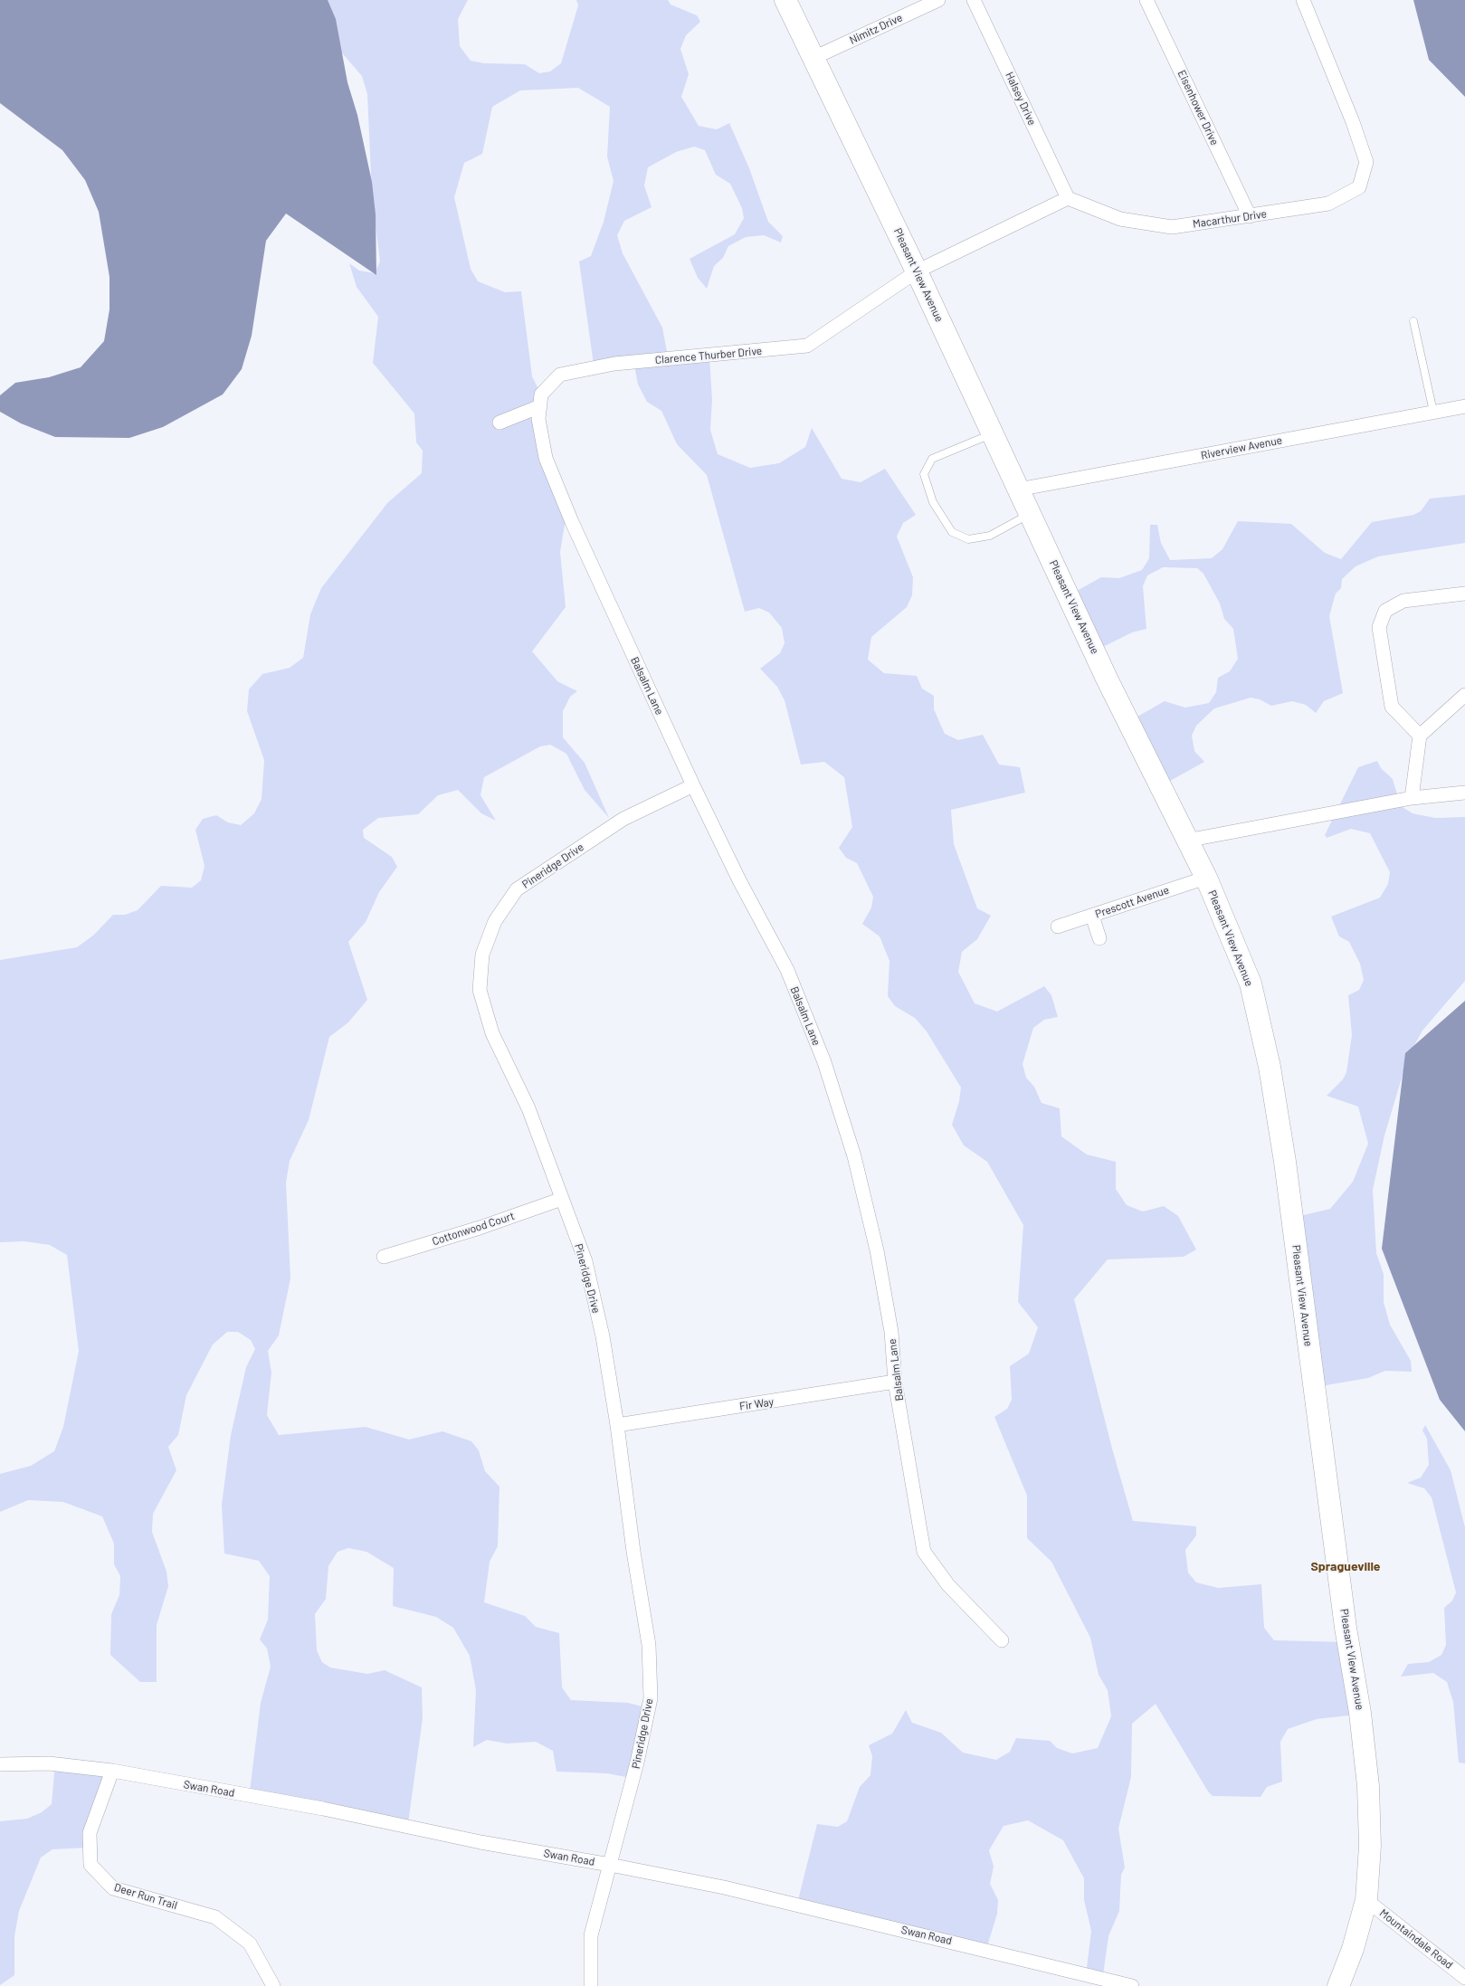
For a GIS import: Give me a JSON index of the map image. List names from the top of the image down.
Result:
{
  "streets": {
    "main road": ["Pleasant View Avenue"],
    "street": [
      "Nimitz Drive",
      "Halsey Drive",
      "Eisenhower Drive",
      "Macarthur Drive",
      "Clarence Thurber Drive",
      "Riverview Avenue",
      "Balsalm Lane",
      "Pineridge Drive",
      "Prescott Avenue",
      "Cottonwood Court",
      "Fir Way",
      "Swan Road",
      "Deer Run Trail",
      "Mountaindale Road"
    ]
  },
  "crossings": [
    ["Nimitz Drive", "Pleasant View Avenue"],
    ["Halsey Drive", "Macarthur Drive"],
    ["Eisenhower Drive", "Macarthur Drive"],
    ["Pleasant View Avenue", "Clarence Thurber Drive"],
    ["Pleasant View Avenue", "Riverview Avenue"],
    ["Pleasant View Avenue", "Prescott Avenue"],
    ["Pleasant View Avenue", "Mountaindale Road"],
    ["Clarence Thurber Drive", "Balsalm Lane"],
    ["Balsalm Lane", "Pineridge Drive"],
    ["Balsalm Lane", "Fir Way"],
    ["Pineridge Drive", "Cottonwood Court"],
    ["Pineridge Drive", "Fir Way"],
    ["Pineridge Drive", "Swan Road"],
    ["Swan Road", "Deer Run Trail"]
  ],
  "districts": ["Spragueville"]
}
